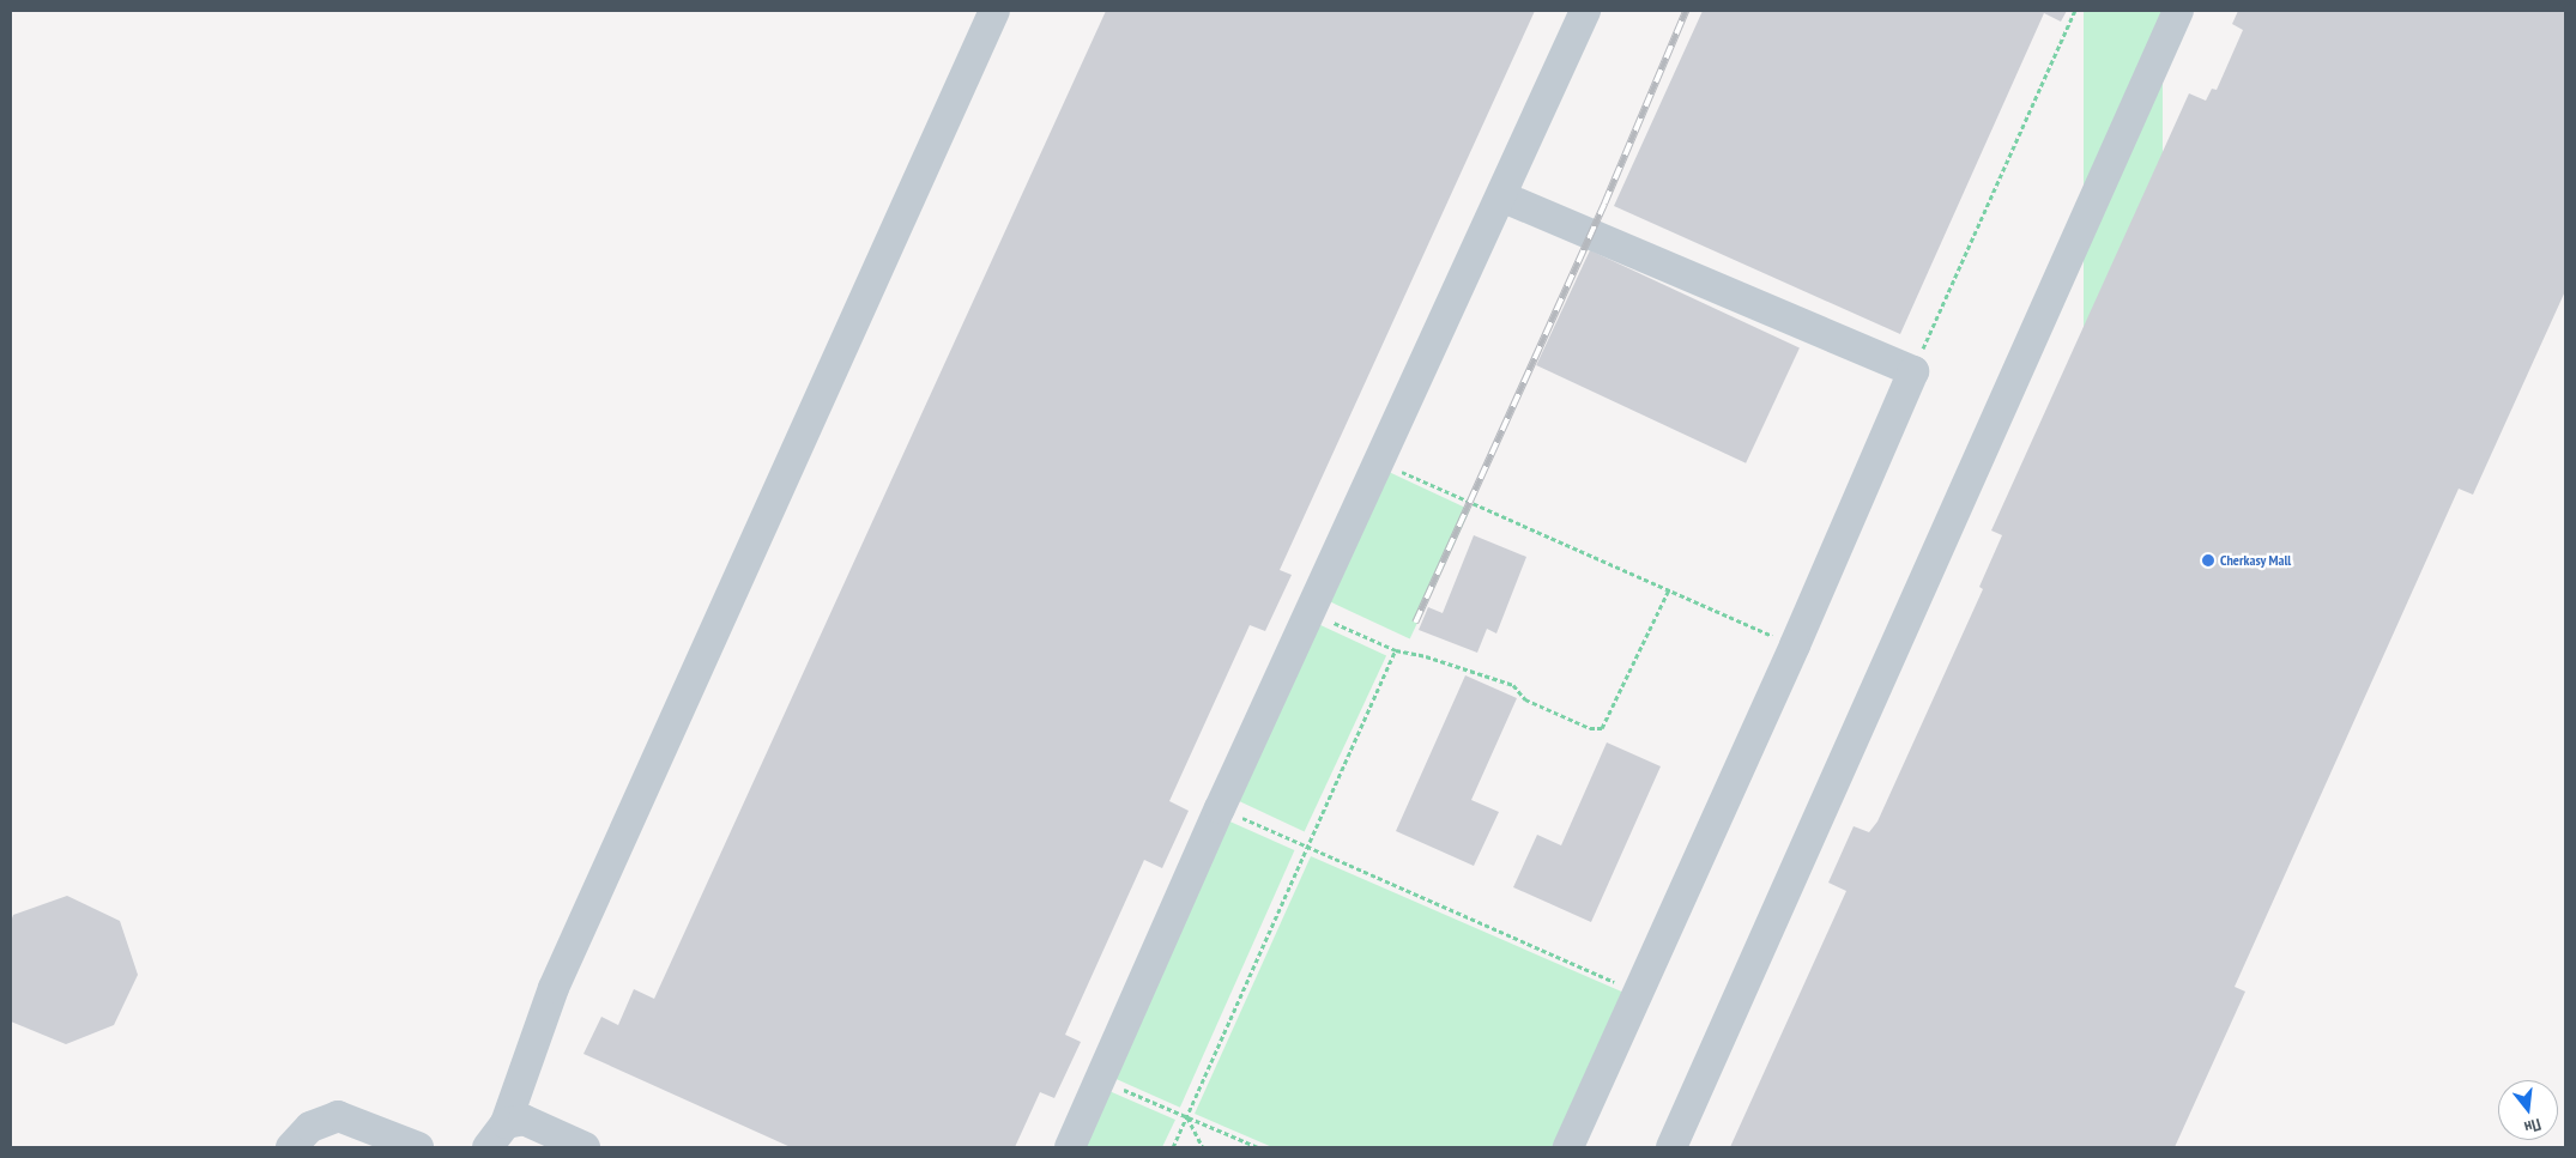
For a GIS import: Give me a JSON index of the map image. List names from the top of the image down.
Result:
{
  "places": ["Cherkasy Mall"],
  "north": "bottom"
}
